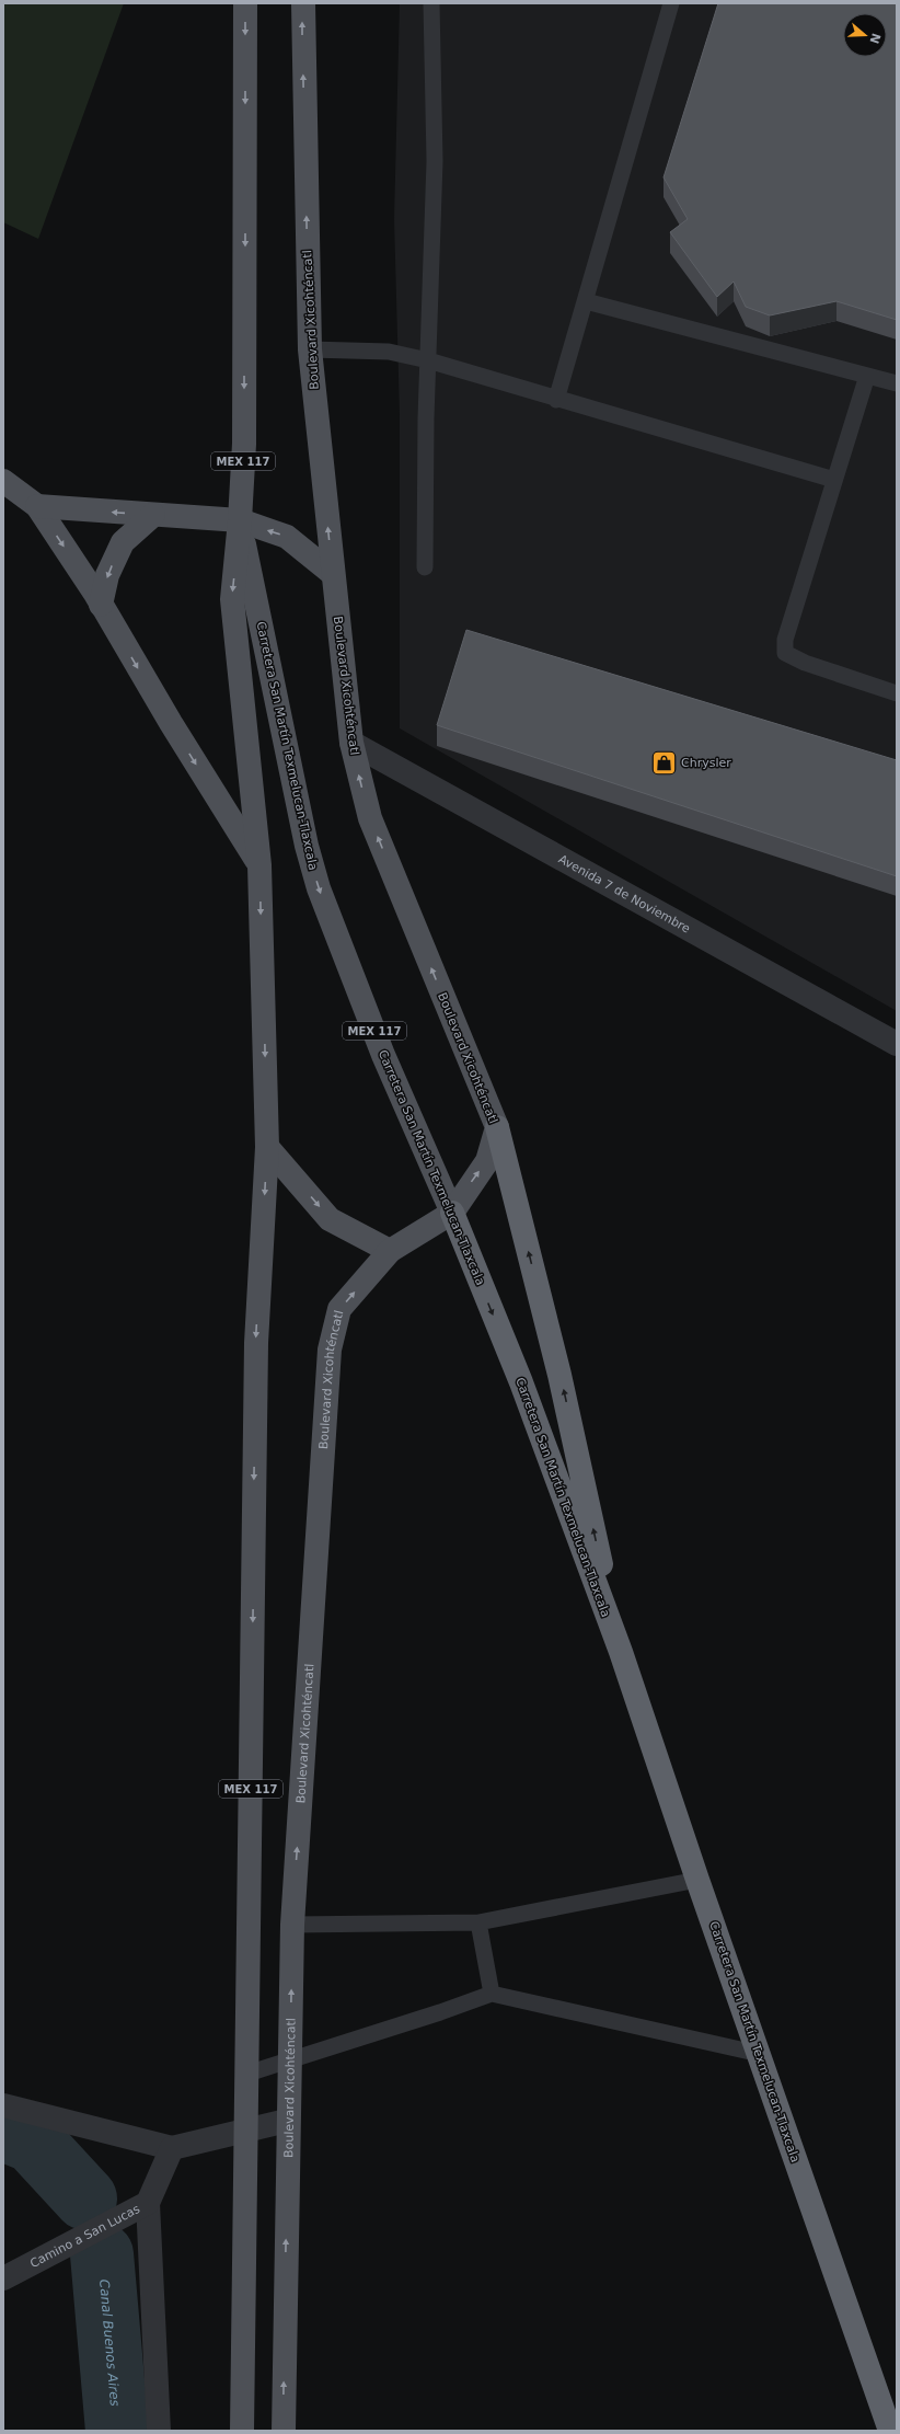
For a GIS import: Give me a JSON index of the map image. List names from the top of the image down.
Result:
{
  "streets": {
    "highway": ["Carretera San Martín Texmelucan-Tlaxcala"],
    "main road": ["Boulevard Xicohténcatl", "MEX 117"],
    "street": ["Avenida 7 de Noviembre", "Camino a San Lucas"]
  },
  "crossings": [
    ["Boulevard Xicohténcatl", "Carretera San Martín Texmelucan-Tlaxcala"],
    ["Boulevard Xicohténcatl", "Avenida 7 de Noviembre"],
    ["MEX 117", "Carretera San Martín Texmelucan-Tlaxcala"]
  ],
  "water": ["Canal Buenos Aires"],
  "places": {
    "shop": ["Chrysler"]
  },
  "north": "right"
}
